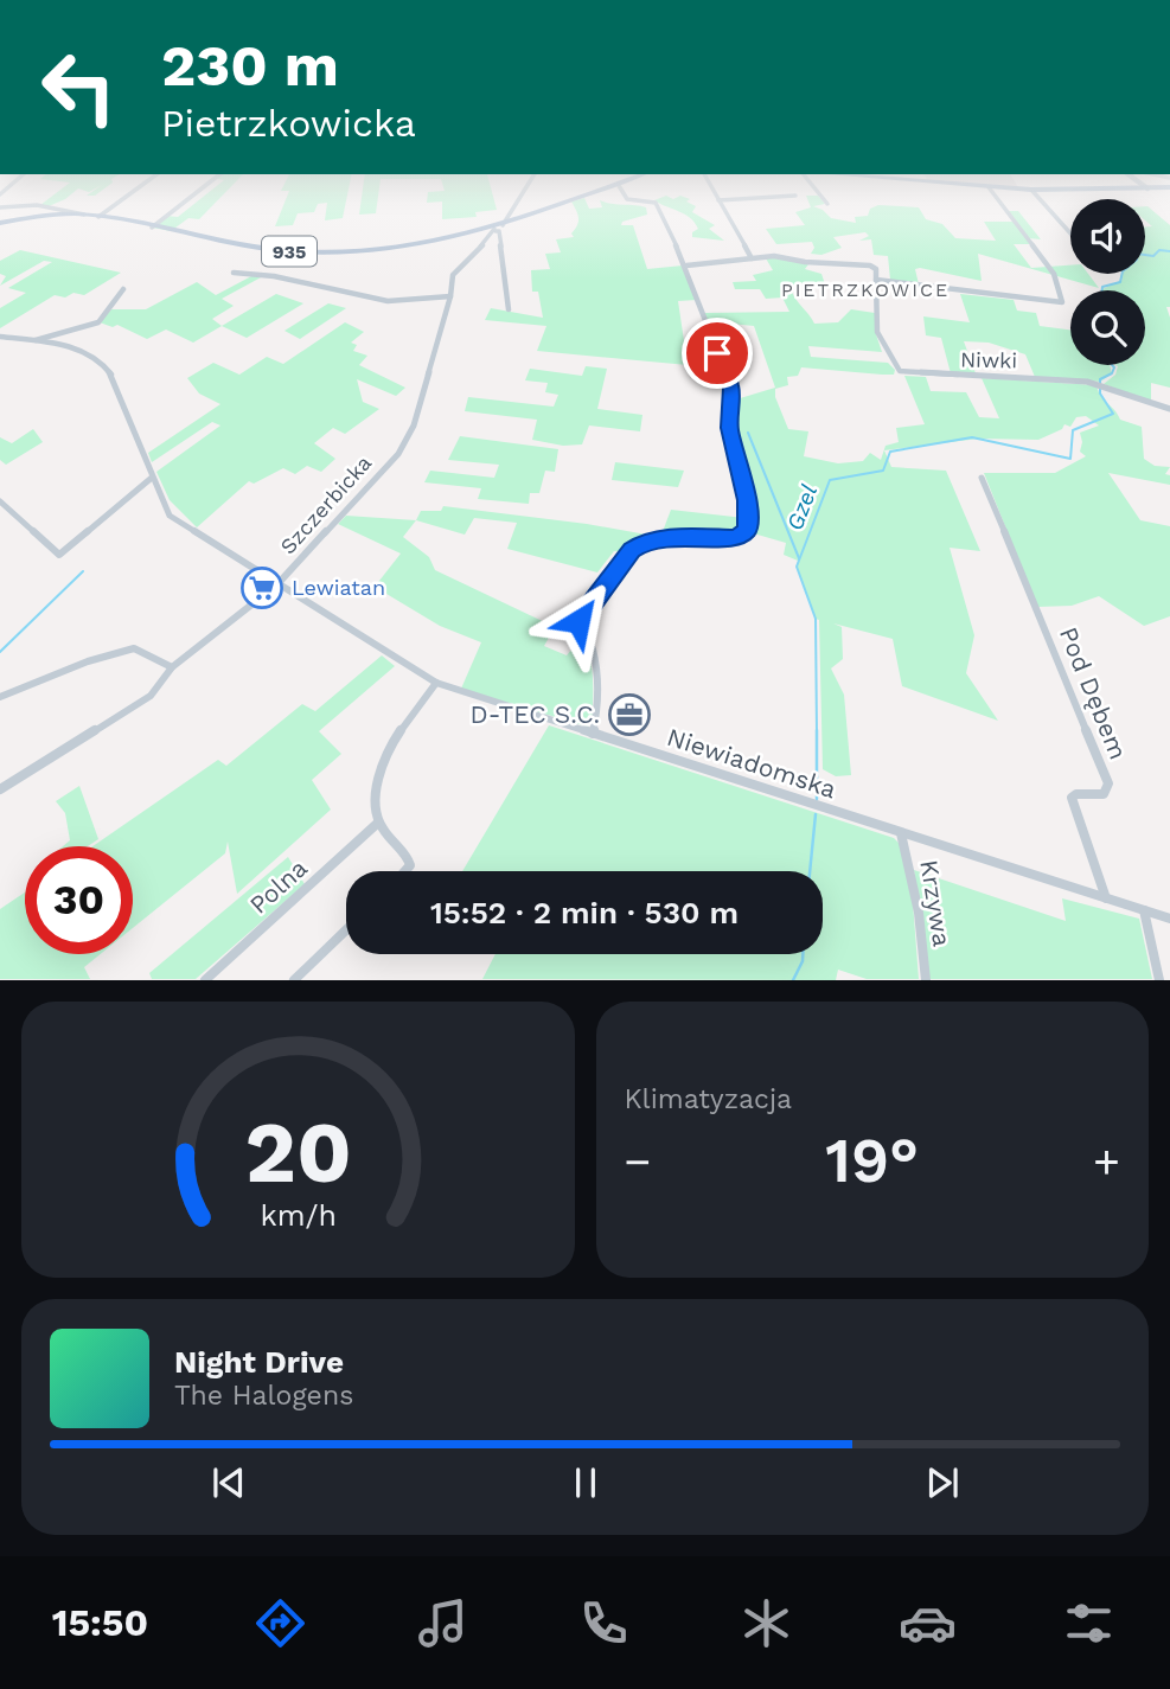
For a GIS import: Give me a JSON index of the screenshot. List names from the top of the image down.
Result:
{
  "streets": {
    "main road": ["935"],
    "street": [
      "Niwki",
      "Szczerbicka",
      "Pod Dębem",
      "Niewiadomska",
      "Polna",
      "Krzywa"
    ]
  },
  "crossings": [
    ["935", "Szczerbicka"],
    ["Szczerbicka", "Niewiadomska"],
    ["Pod Dębem", "Niewiadomska"],
    ["Niewiadomska", "Krzywa"]
  ],
  "districts": ["PIETRZKOWICE"],
  "water": ["Gzel"],
  "places": {
    "supermarket": ["Lewiatan"],
    "office": ["D-TEC S.C."]
  },
  "page": {
    "turn": ["230 m", "Pietrzkowicka"],
    "limit": "30",
    "trip": "15:52 · 2 min · 530 m",
    "tile": "Klimatyzacja",
    "heat": ["−", "19°", "+"],
    "song": ["Night Drive", "The Halogens"],
    "tabs": "15:50",
    "gauge": ["20", "km/h"]
  }
}
